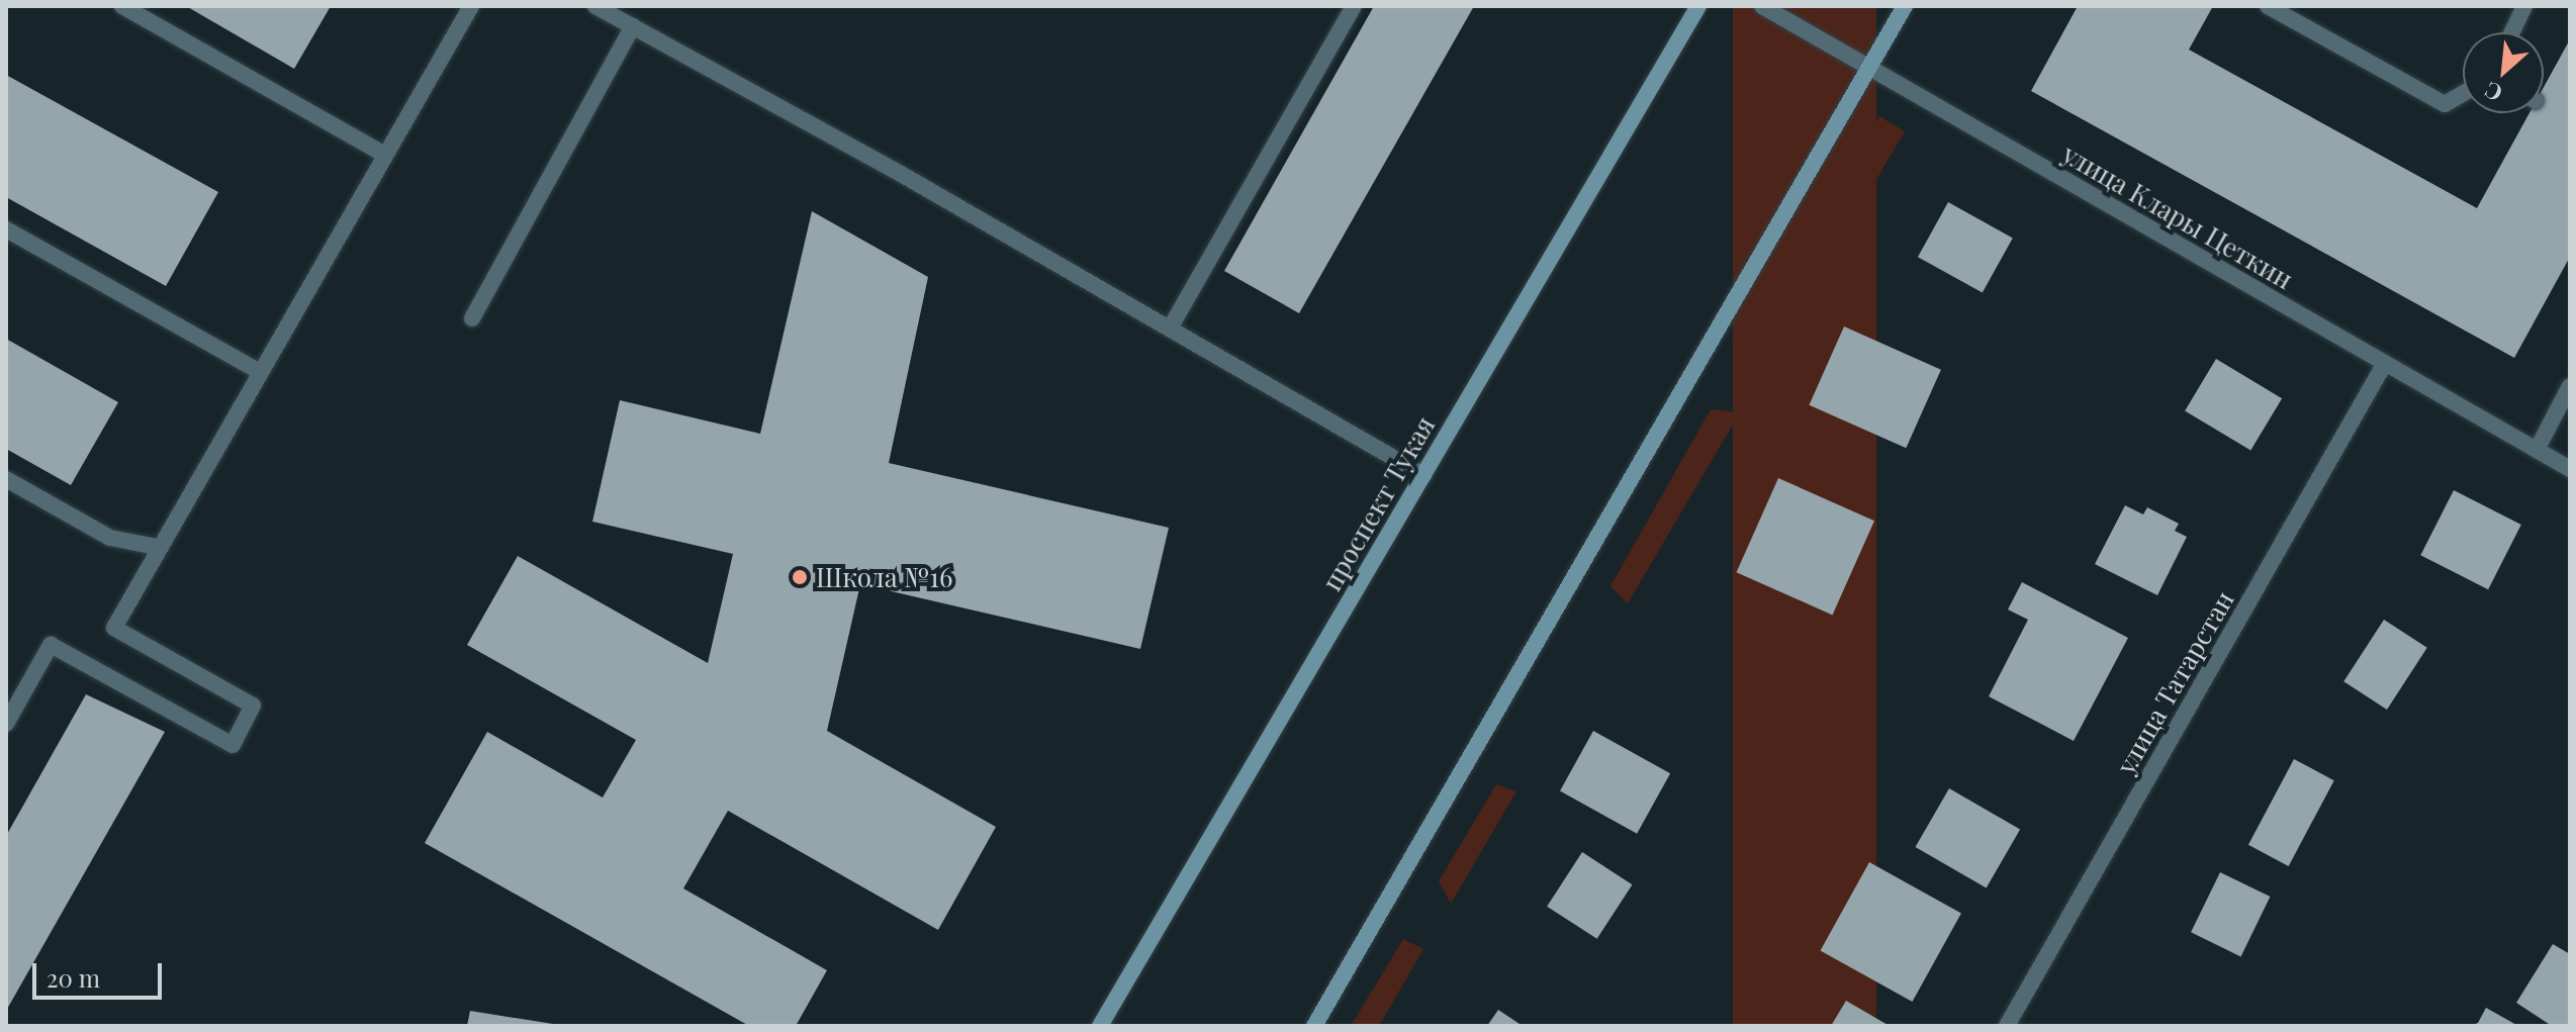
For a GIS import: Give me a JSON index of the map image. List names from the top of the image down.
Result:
{
  "streets": {
    "main road": ["проспект Тукая"],
    "street": ["улица Клары Цеткин", "улица Татарстан"]
  },
  "crossings": [
    ["улица Клары Цеткин", "улица Татарстан"]
  ],
  "places": ["Школа №16"],
  "scale_bar": "20 m",
  "north": "bottom left"
}
